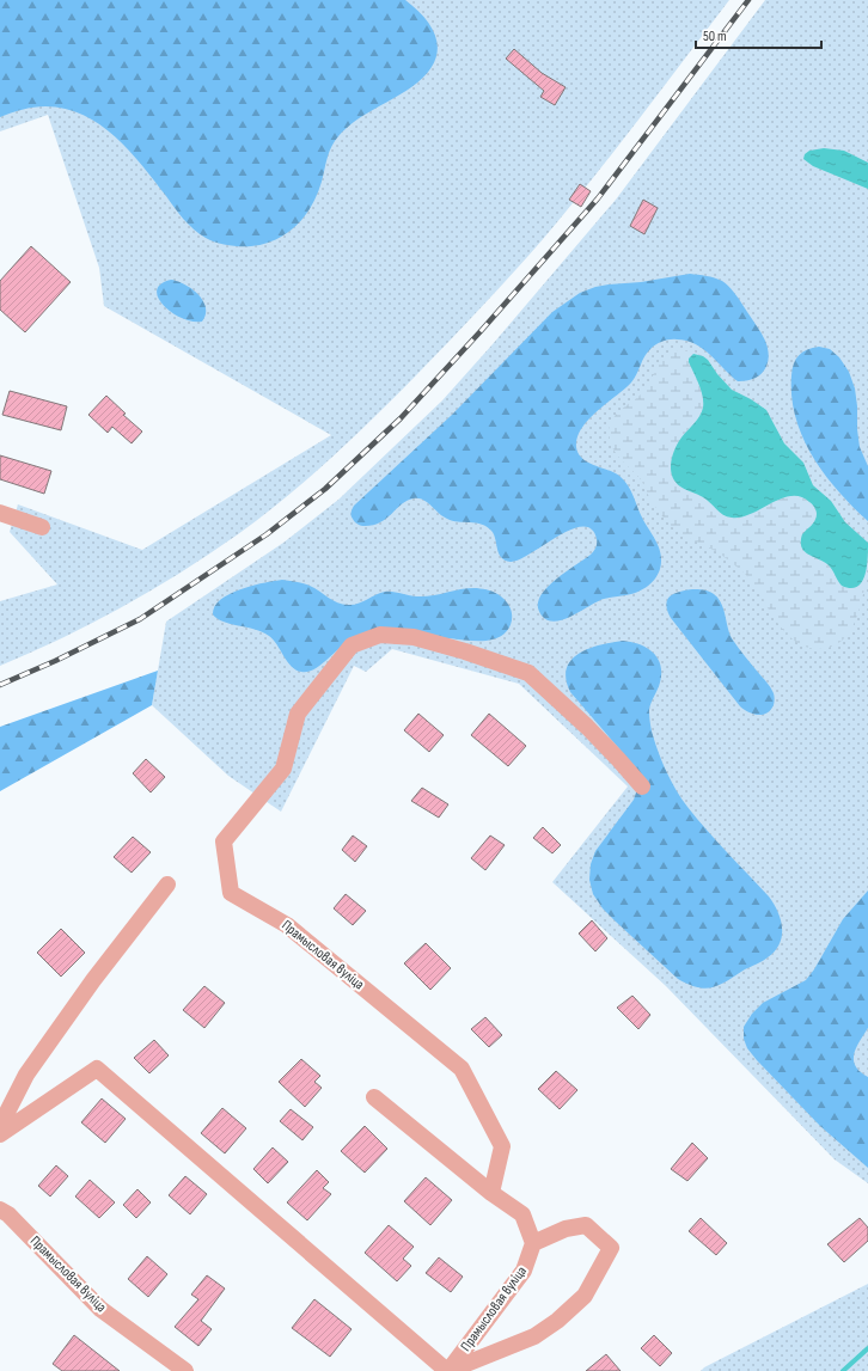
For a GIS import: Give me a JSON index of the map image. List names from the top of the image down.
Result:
{
  "streets": {
    "street": ["Прамысловая вуліца"]
  },
  "scale_bar": "50 m"
}
